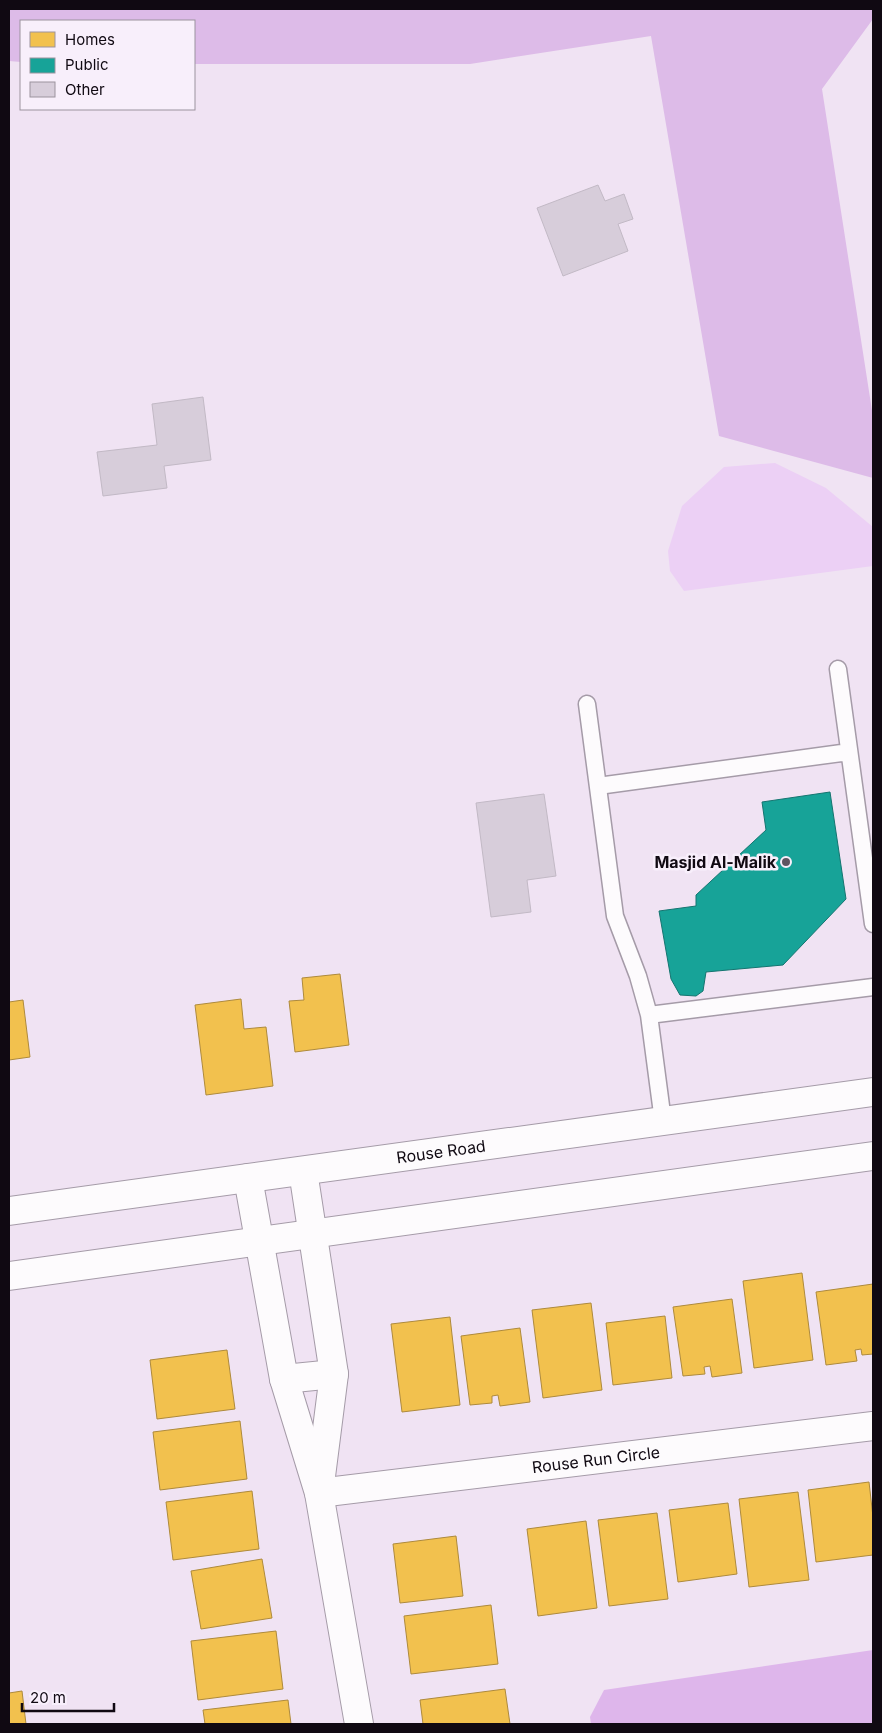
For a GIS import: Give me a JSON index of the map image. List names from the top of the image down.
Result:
{
  "streets": {
    "street": ["Rouse Road", "Rouse Run Circle"]
  },
  "places": ["Masjid Al-Malik"],
  "legend": ["Homes", "Public", "Other"],
  "scale_bar": "20 m"
}
